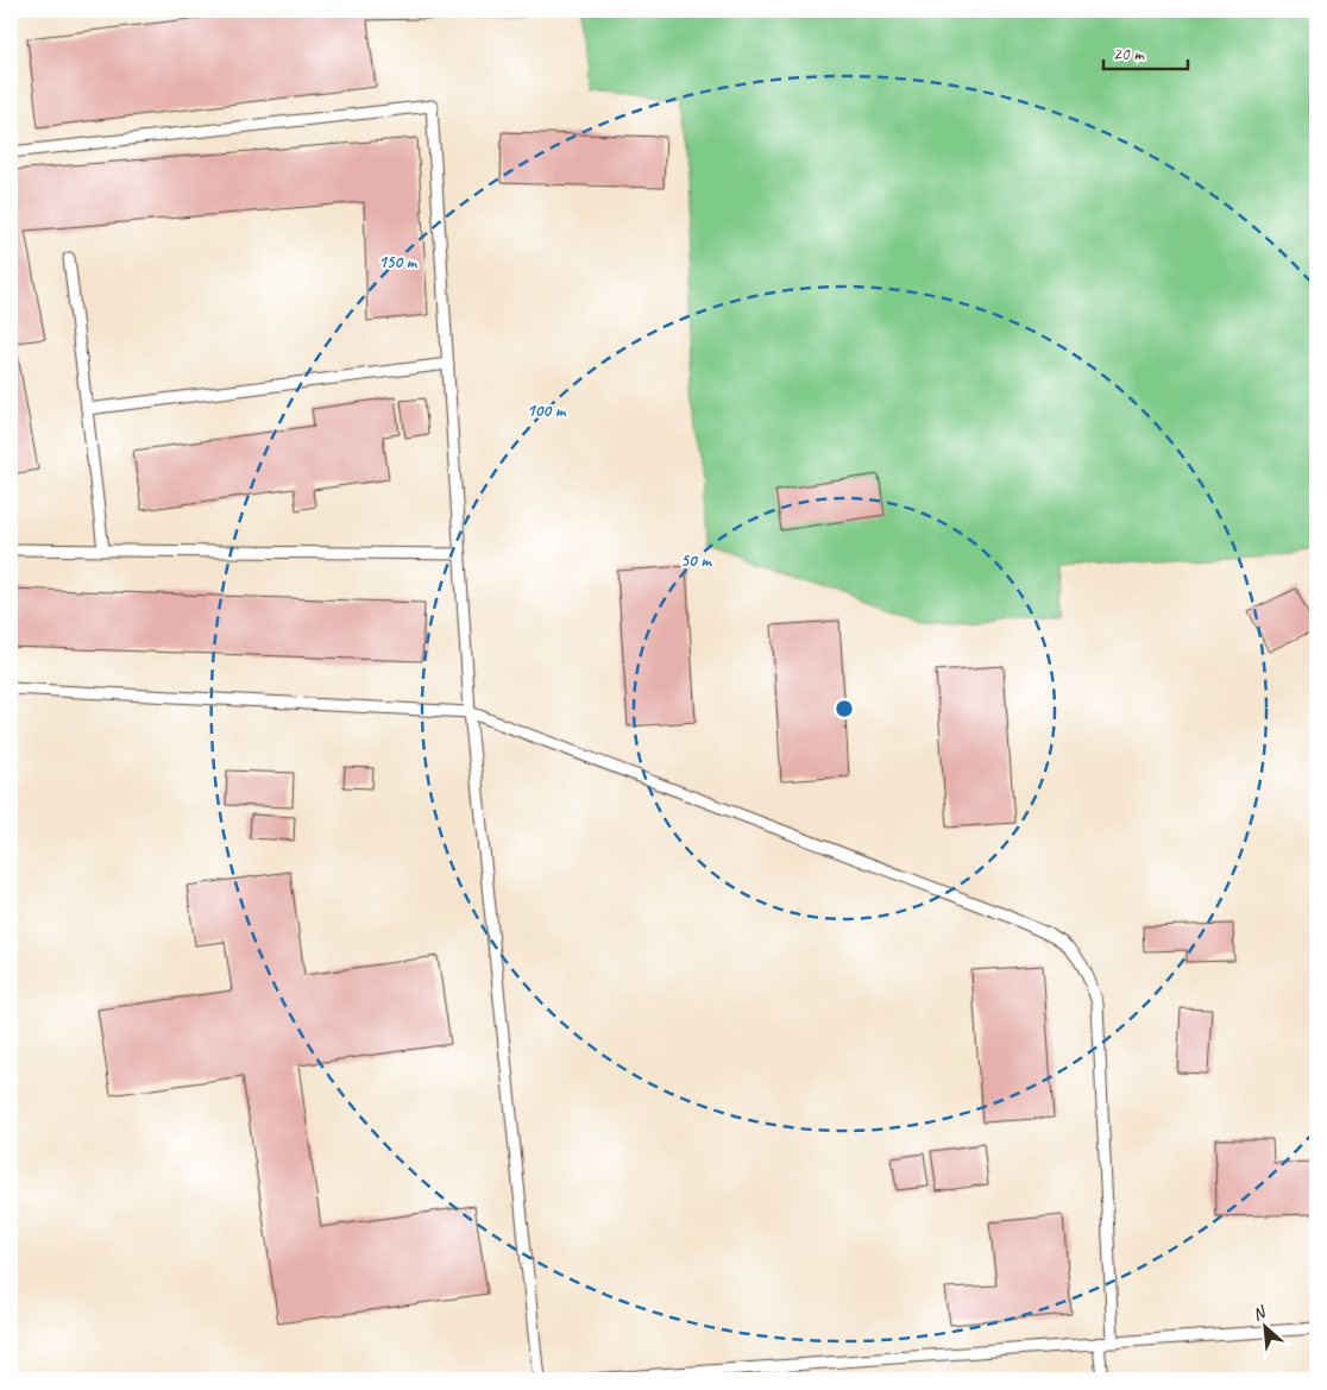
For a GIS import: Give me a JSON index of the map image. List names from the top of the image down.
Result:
{
  "scale_bar": "20 m",
  "north": "top left",
  "rings": ["150 m", "100 m", "50 m"]
}
